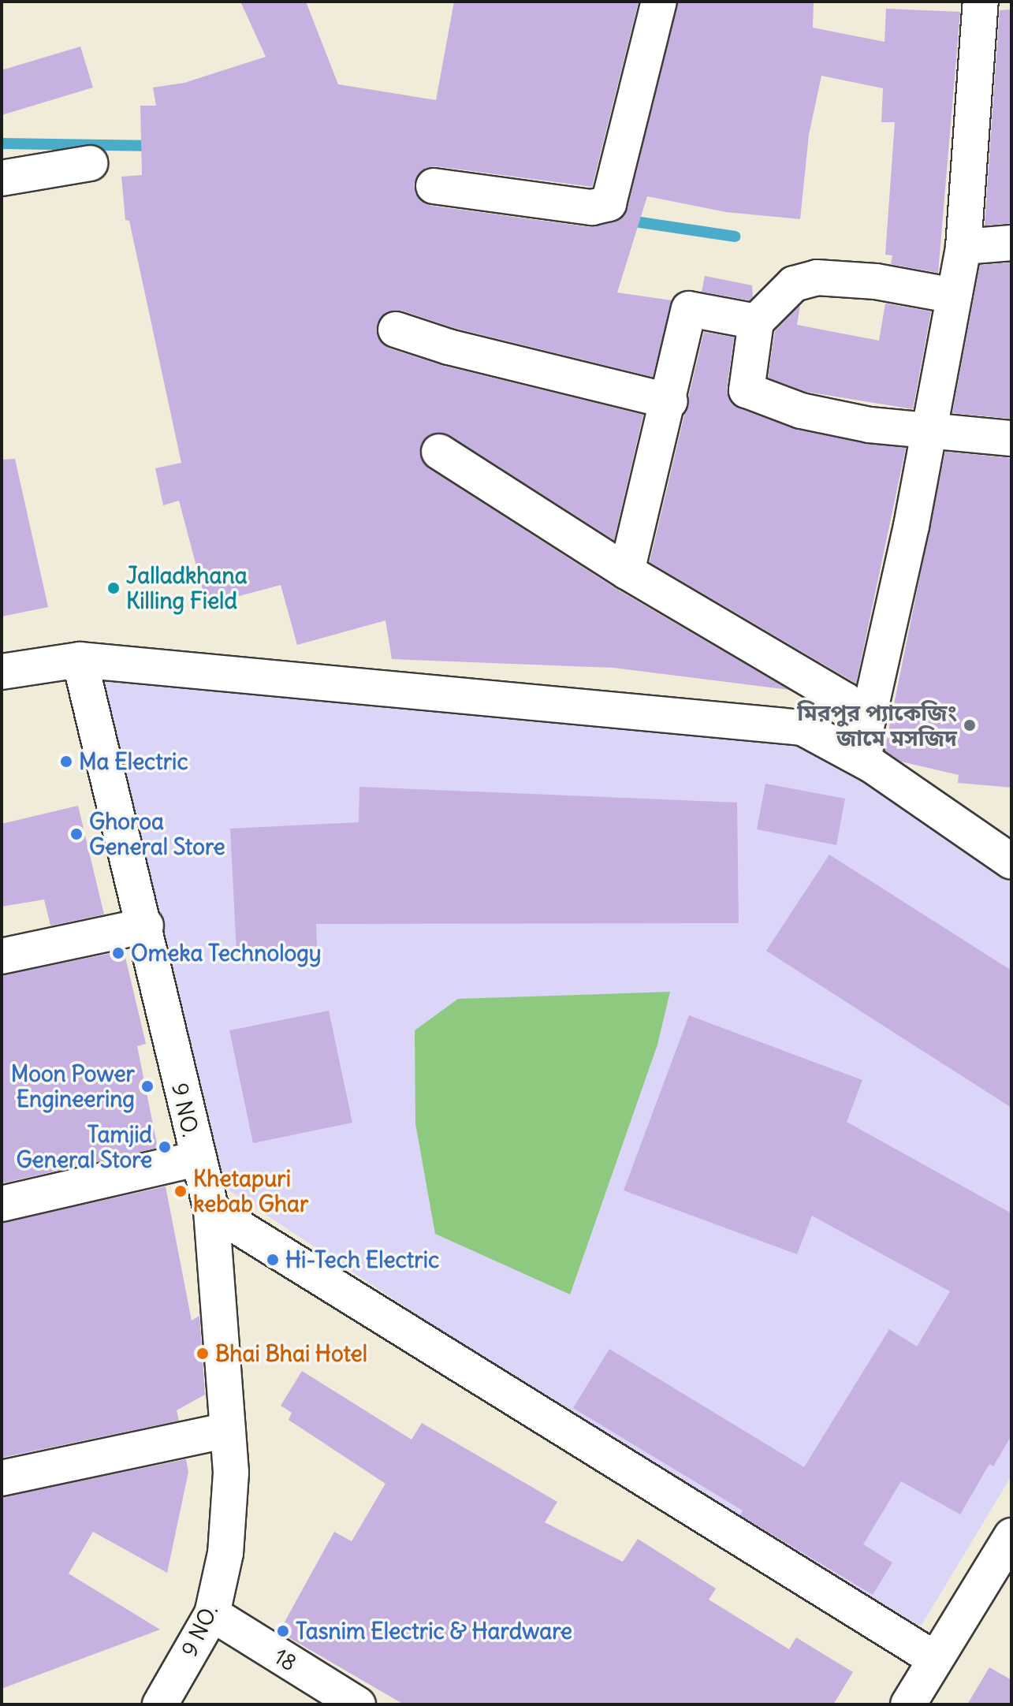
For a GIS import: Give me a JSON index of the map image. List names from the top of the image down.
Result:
{
  "streets": {
    "street": ["9 NO.", "18"]
  },
  "crossings": [
    ["9 NO.", "18"]
  ],
  "places": [
    "Jalladkhana Killing Field",
    "মিরপুর প্যাকেজিং জামে মসজিদ",
    "Ma Electric",
    "Ghoroa General Store",
    "Omeka Technology",
    "Moon Power Engineering",
    "Tamjid General Store",
    "Khetapuri kebab Ghar",
    "Hi-Tech Electric",
    "Bhai Bhai Hotel",
    "Tasnim Electric & Hardware"
  ]
}
